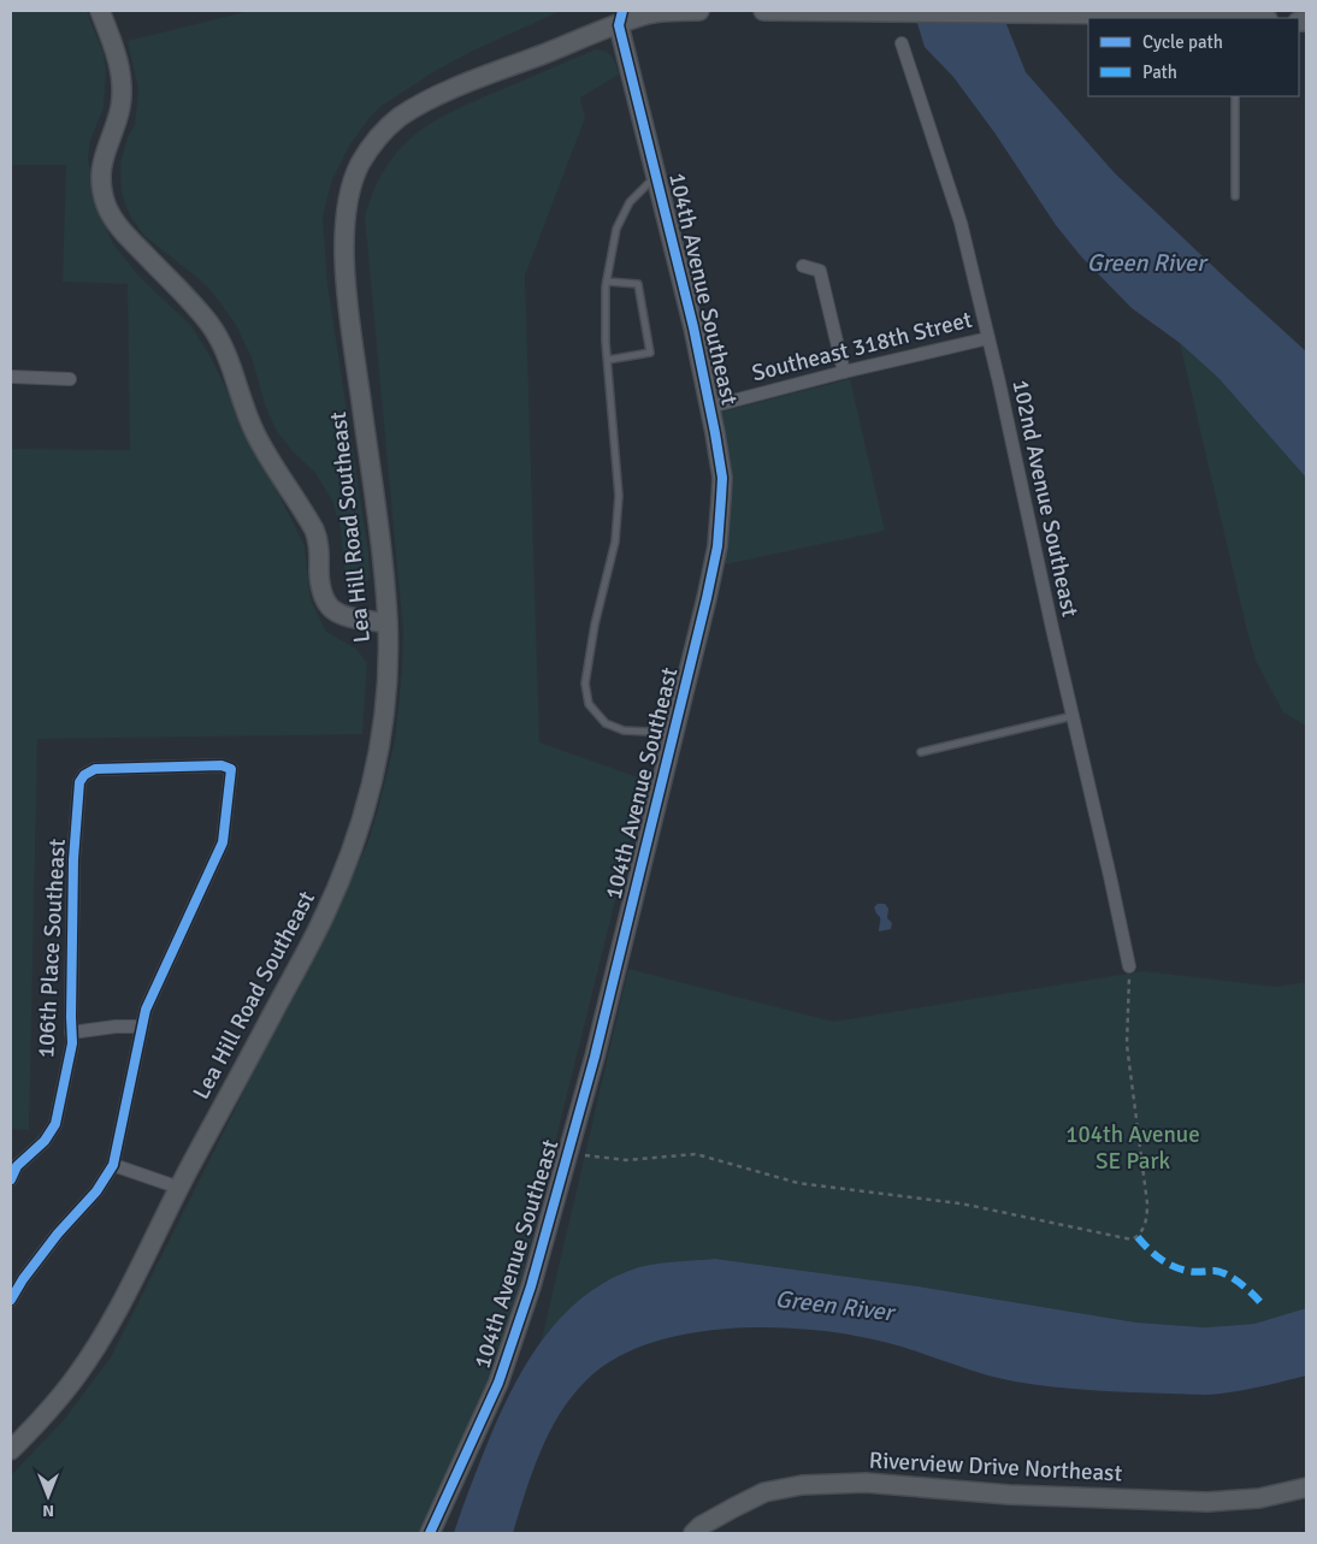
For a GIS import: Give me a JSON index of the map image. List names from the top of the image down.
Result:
{
  "streets": {
    "street": [
      "104th Avenue Southeast",
      "Southeast 318th Street",
      "102nd Avenue Southeast",
      "Lea Hill Road Southeast",
      "106th Place Southeast",
      "Riverview Drive Northeast"
    ]
  },
  "crossings": [
    ["104th Avenue Southeast", "Southeast 318th Street"],
    ["104th Avenue Southeast", "Lea Hill Road Southeast"],
    ["Southeast 318th Street", "102nd Avenue Southeast"]
  ],
  "water": ["Green River"],
  "parks": ["104th Avenue SE Park"],
  "legend": ["Cycle path", "Path"],
  "north": "bottom"
}
